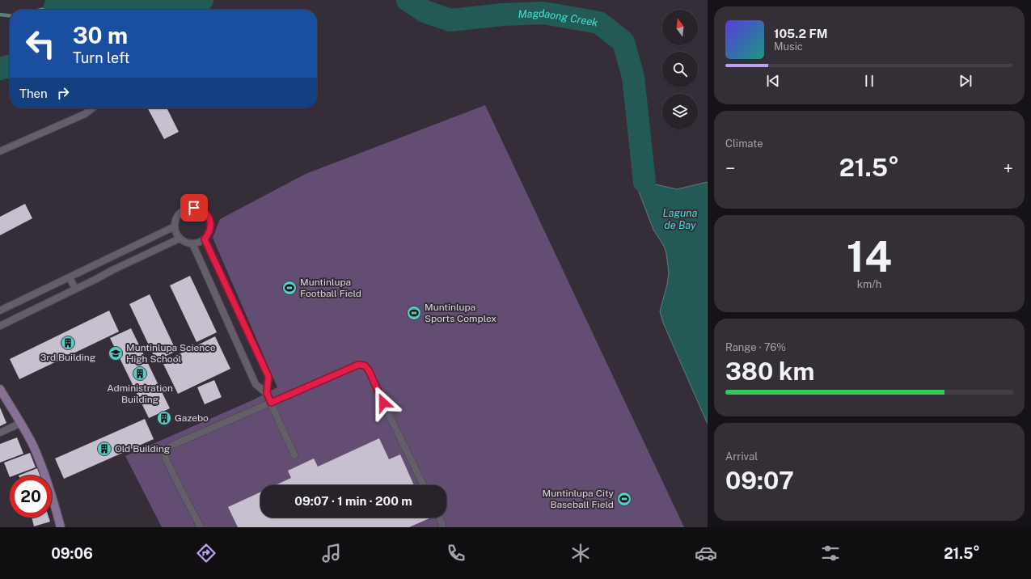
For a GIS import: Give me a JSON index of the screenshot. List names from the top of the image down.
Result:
{
  "water": ["Magdaong Creek", "Laguna de Bay"],
  "places": {
    "sports": ["Muntinlupa Football Field", "Muntinlupa Sports Complex", "Muntinlupa City Baseball Field"],
    "building": [
      "3rd Building",
      "Administration Building",
      "Gazebo",
      "Old Building"
    ],
    "school or university": ["Muntinlupa Science High School"]
  },
  "north": "top",
  "page": {
    "turn": ["30 m", "Turn left"],
    "song": ["105.2 FM", "Music"],
    "then": "Then",
    "tile": [
      "Climate",
      ["14", "km/h"],
      ["Range · 76%", "380 km"],
      ["Arrival", "09:07"]
    ],
    "heat": ["−", "21.5°", "+"],
    "limit": "20",
    "trip": "09:07 · 1 min · 200 m",
    "tabs": ["09:06", "21.5°"]
  }
}
